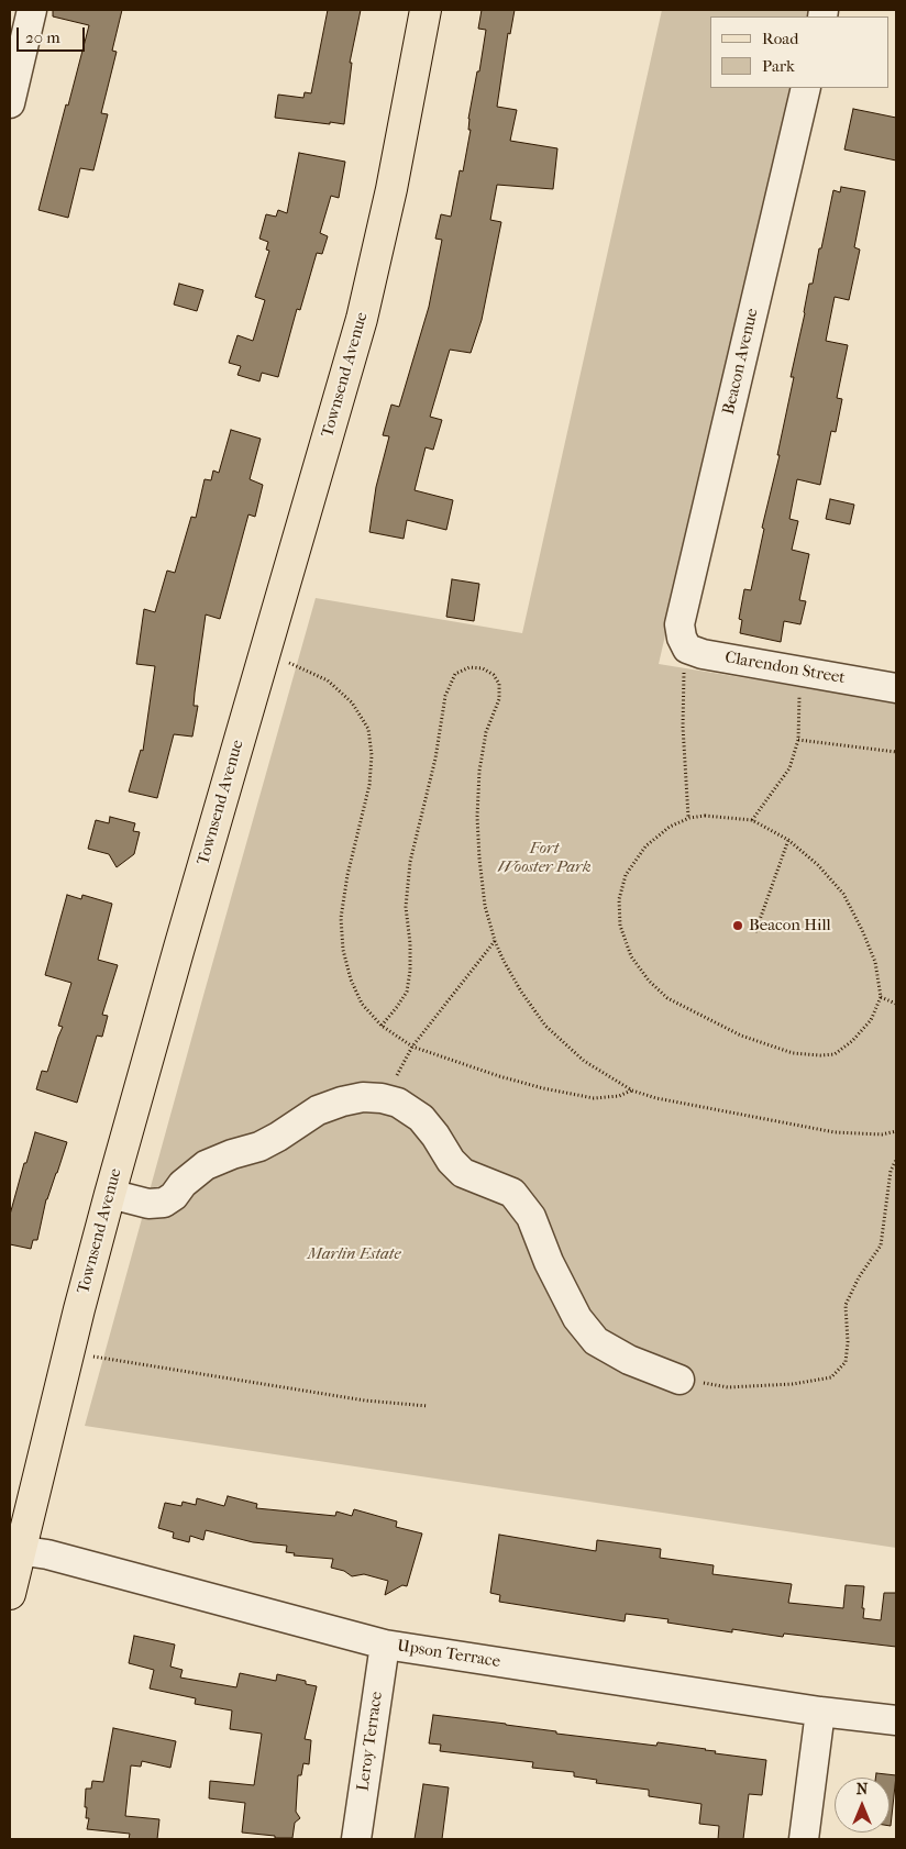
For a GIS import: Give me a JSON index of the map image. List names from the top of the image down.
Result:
{
  "streets": {
    "main road": ["Townsend Avenue"],
    "street": [
      "Beacon Avenue",
      "Clarendon Street",
      "Upson Terrace",
      "Leroy Terrace"
    ]
  },
  "crossings": [
    ["Beacon Avenue", "Clarendon Street"],
    ["Townsend Avenue", "Upson Terrace"],
    ["Upson Terrace", "Leroy Terrace"]
  ],
  "parks": ["Fort Wooster Park", "Marlin Estate"],
  "places": ["Beacon Hill"],
  "legend": ["Road", "Park"],
  "scale_bar": "20 m",
  "north": "top"
}
